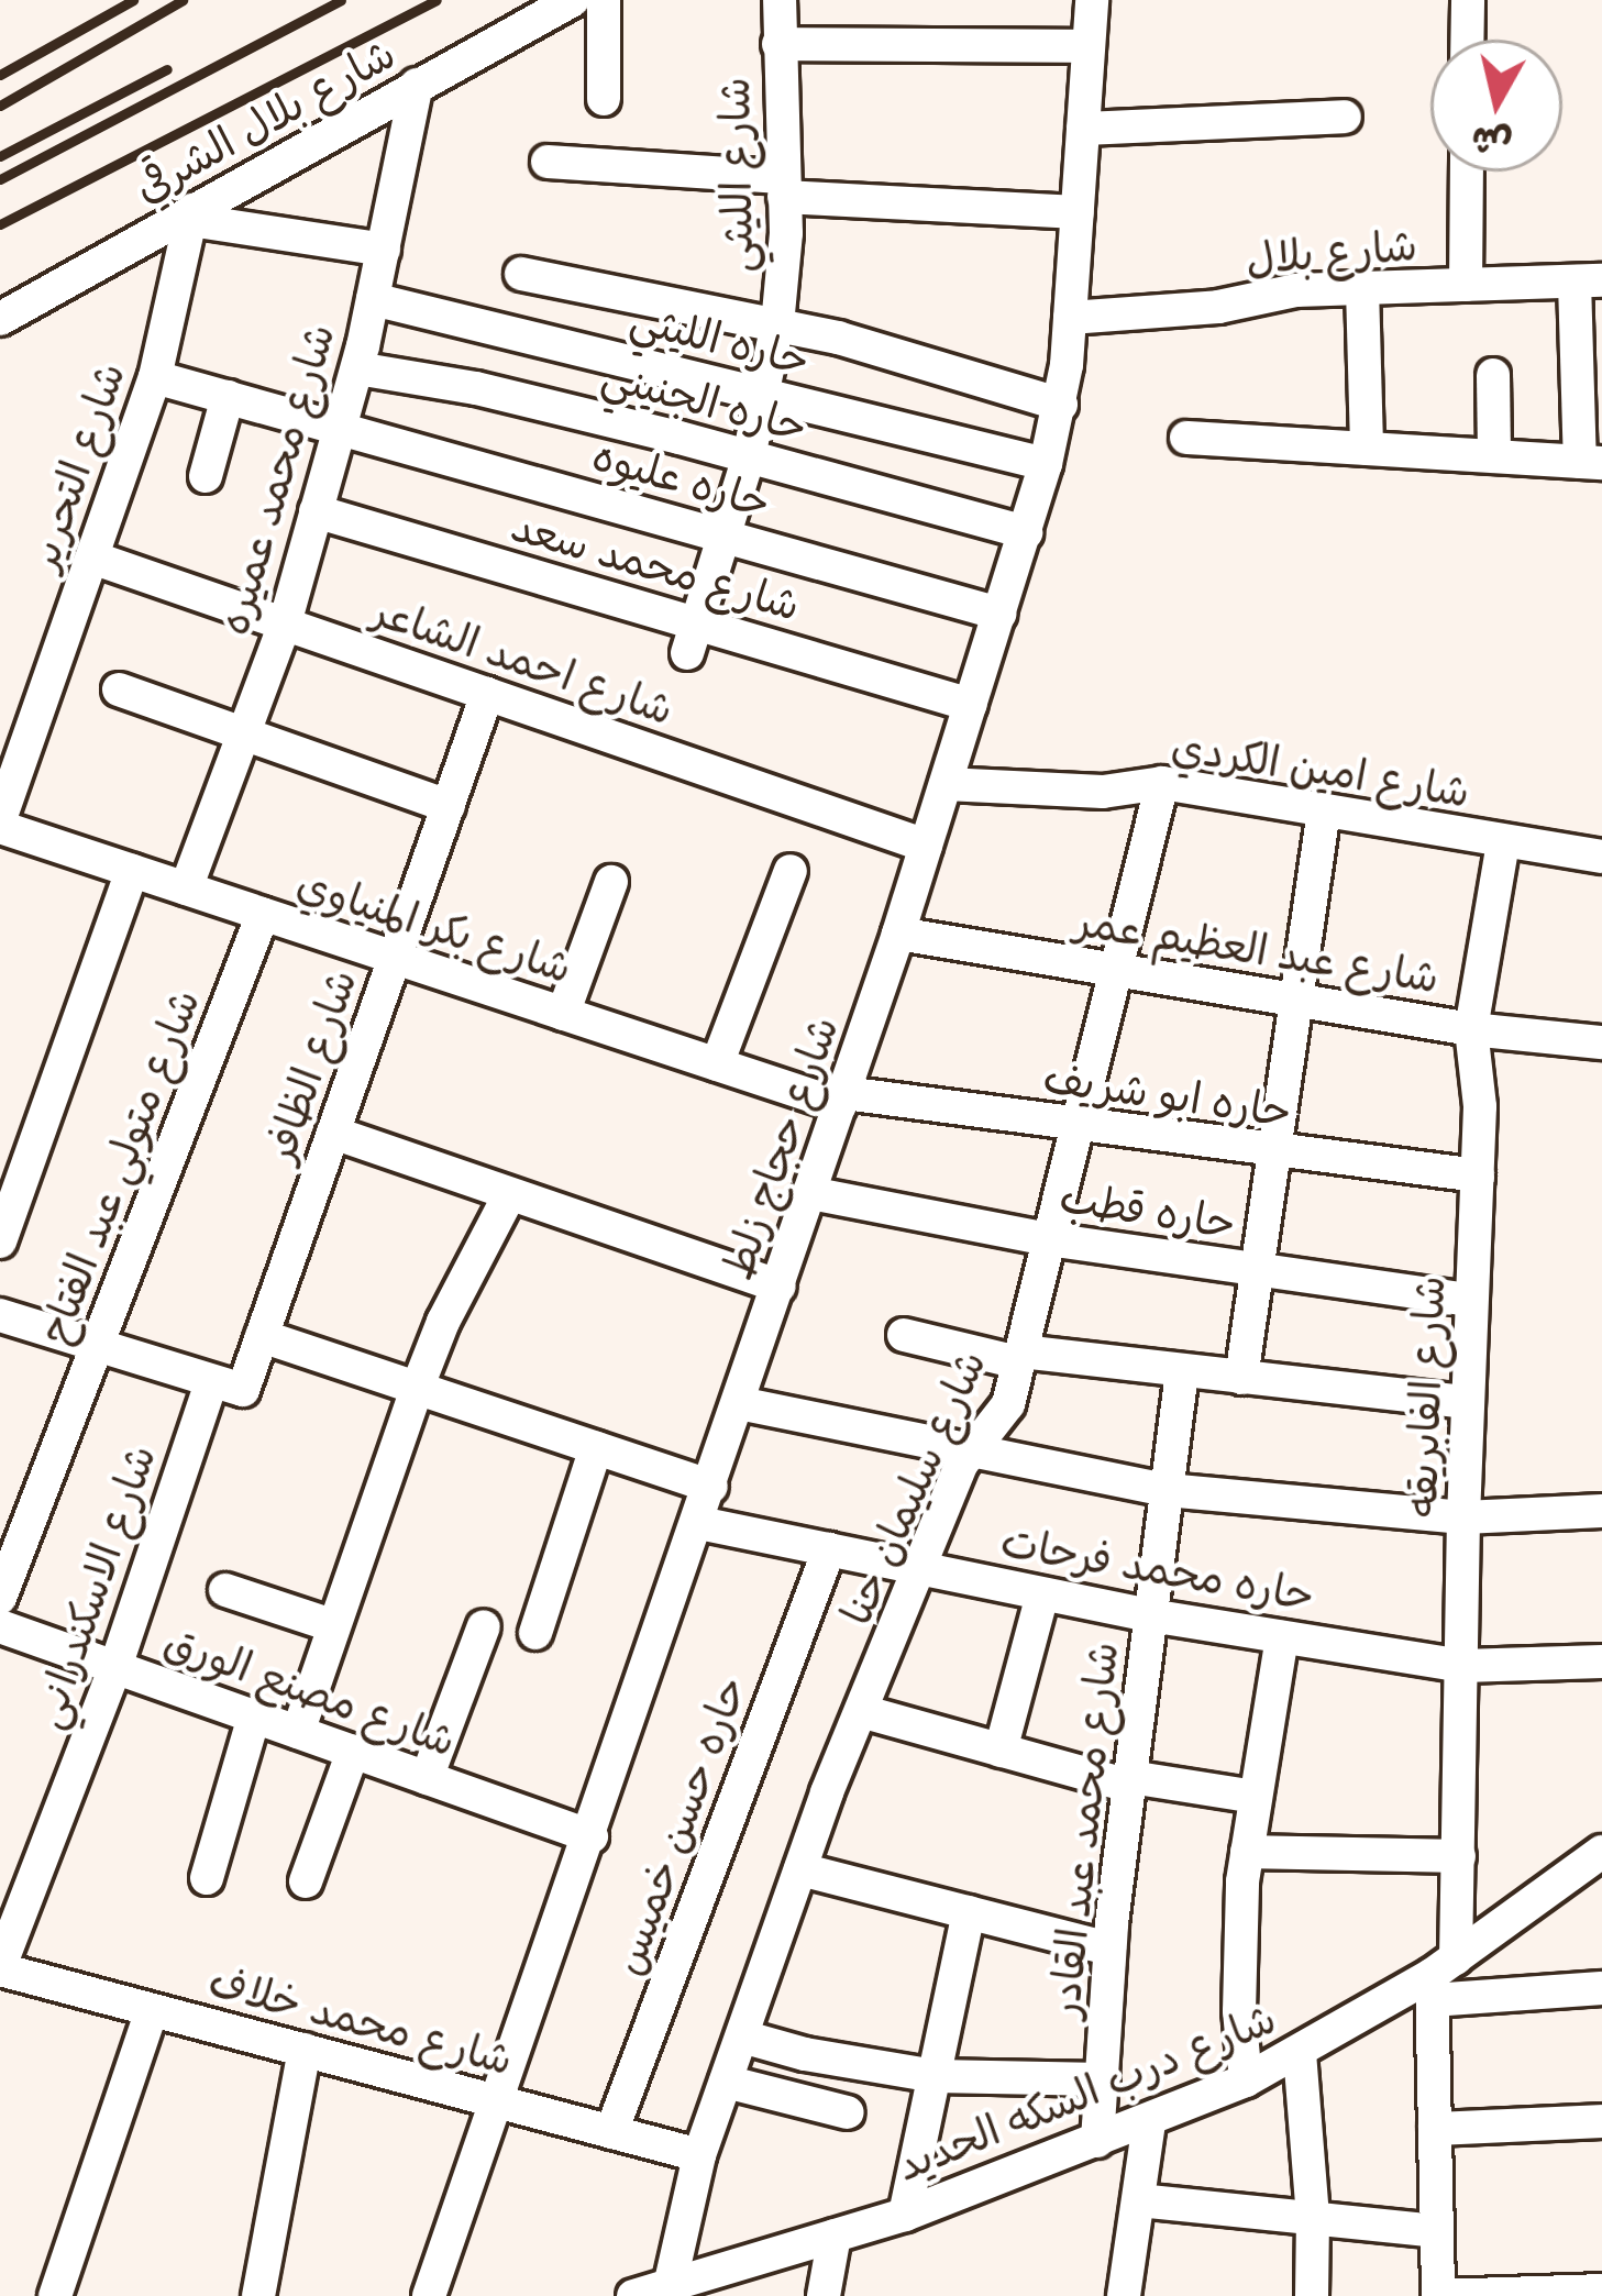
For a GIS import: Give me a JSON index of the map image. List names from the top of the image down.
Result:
{
  "streets": {
    "street": [
      "شارع بلال الشرقي",
      "شارع الليثي",
      "شارع بلال",
      "حاره الليثي",
      "حاره الجنيني",
      "شارع التحرير",
      "شارع محمد عميره",
      "حاره عليوه",
      "شارع محمد سعد",
      "شارع احمد الشاعر",
      "شارع امين الكردي",
      "شارع بكر المنياوي",
      "شارع عبد العظيم عمر",
      "شارع الظافر",
      "حاره ابو شريف",
      "شارع حجاج زلط",
      "شارع متولي عبد الفتاح",
      "حاره قطب",
      "شارع الفابريقه",
      "شارع سليمان حنا",
      "حاره محمد فرحات",
      "شارع الاسكندراني",
      "شارع مصنع الورق",
      "حاره حسن خميس",
      "شارع محمد عبد القادر",
      "شارع محمد خلاف",
      "شارع درب السكه الحديد"
    ]
  },
  "crossings": [
    ["شارع بلال الشرقي", "شارع التحرير"],
    ["شارع بلال الشرقي", "شارع محمد عميره"],
    ["شارع الليثي", "حاره الليثي"],
    ["شارع الليثي", "حاره الجنيني"],
    ["شارع الليثي", "حاره عليوه"],
    ["شارع الليثي", "شارع محمد سعد"],
    ["شارع بلال", "شارع حجاج زلط"],
    ["حاره الليثي", "شارع محمد عميره"],
    ["حاره الليثي", "شارع حجاج زلط"],
    ["حاره الجنيني", "شارع محمد عميره"],
    ["حاره الجنيني", "شارع حجاج زلط"],
    ["شارع التحرير", "حاره عليوه"],
    ["شارع التحرير", "شارع احمد الشاعر"],
    ["شارع التحرير", "شارع بكر المنياوي"],
    ["شارع محمد عميره", "حاره عليوه"],
    ["شارع محمد عميره", "شارع محمد سعد"],
    ["شارع محمد عميره", "شارع احمد الشاعر"],
    ["شارع محمد عميره", "شارع بكر المنياوي"],
    ["حاره عليوه", "شارع حجاج زلط"],
    ["شارع محمد سعد", "شارع حجاج زلط"],
    ["شارع احمد الشاعر", "شارع الظافر"],
    ["شارع احمد الشاعر", "شارع حجاج زلط"],
    ["شارع امين الكردي", "شارع حجاج زلط"],
    ["شارع امين الكردي", "شارع الفابريقه"],
    ["شارع امين الكردي", "شارع سليمان حنا"],
    ["شارع بكر المنياوي", "شارع الظافر"],
    ["شارع بكر المنياوي", "حاره ابو شريف"],
    ["شارع بكر المنياوي", "شارع حجاج زلط"],
    ["شارع بكر المنياوي", "شارع متولي عبد الفتاح"],
    ["شارع عبد العظيم عمر", "شارع حجاج زلط"],
    ["شارع عبد العظيم عمر", "شارع الفابريقه"],
    ["شارع عبد العظيم عمر", "شارع سليمان حنا"],
    ["شارع الظافر", "شارع الاسكندراني"],
    ["حاره ابو شريف", "شارع حجاج زلط"],
    ["حاره ابو شريف", "شارع الفابريقه"],
    ["حاره ابو شريف", "شارع سليمان حنا"],
    ["شارع حجاج زلط", "حاره قطب"],
    ["شارع حجاج زلط", "حاره محمد فرحات"],
    ["شارع حجاج زلط", "شارع مصنع الورق"],
    ["شارع حجاج زلط", "شارع محمد خلاف"],
    ["حاره قطب", "شارع الفابريقه"],
    ["حاره قطب", "شارع سليمان حنا"],
    ["شارع الفابريقه", "حاره محمد فرحات"],
    ["شارع الفابريقه", "شارع درب السكه الحديد"],
    ["شارع سليمان حنا", "حاره محمد فرحات"],
    ["شارع سليمان حنا", "شارع محمد خلاف"],
    ["شارع سليمان حنا", "شارع درب السكه الحديد"],
    ["حاره محمد فرحات", "حاره حسن خميس"],
    ["حاره محمد فرحات", "شارع محمد عبد القادر"],
    ["شارع الاسكندراني", "شارع مصنع الورق"],
    ["شارع الاسكندراني", "شارع محمد خلاف"],
    ["حاره حسن خميس", "شارع محمد خلاف"],
    ["شارع محمد عبد القادر", "شارع درب السكه الحديد"]
  ],
  "north": "bottom"
}
